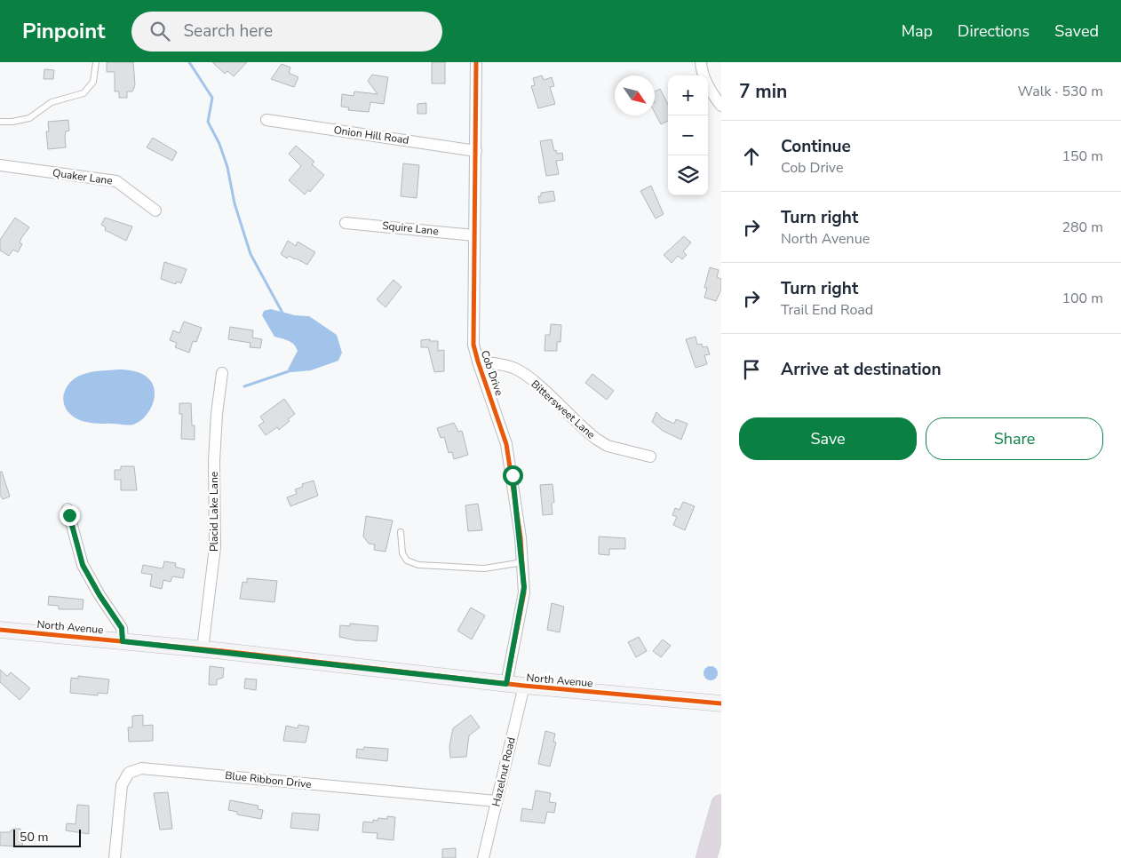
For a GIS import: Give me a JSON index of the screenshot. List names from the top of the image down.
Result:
{
  "streets": {
    "street": [
      "Onion Hill Road",
      "Quaker Lane",
      "Squire Lane",
      "Cob Drive",
      "Bittersweet Lane",
      "Placid Lake Lane",
      "North Avenue",
      "Hazelnut Road",
      "Blue Ribbon Drive"
    ]
  },
  "crossings": [
    ["Onion Hill Road", "Cob Drive"],
    ["Squire Lane", "Cob Drive"],
    ["Cob Drive", "Bittersweet Lane"],
    ["Cob Drive", "North Avenue"],
    ["Placid Lake Lane", "North Avenue"],
    ["North Avenue", "Hazelnut Road"],
    ["Hazelnut Road", "Blue Ribbon Drive"]
  ],
  "scale_bar": "50 m",
  "north": "bottom right",
  "page": {
    "header": "Pinpoint",
    "search": "Search here",
    "nav": ["Map", "Directions", "Saved"],
    "heading": ["7 min", "Walk · 530 m"],
    "map_buttons": ["+", "−"],
    "list": [
      ["Continue", "Cob Drive", "150 m"],
      ["Turn right", "North Avenue", "280 m"],
      ["Turn right", "Trail End Road", "100 m"],
      "Arrive at destination"
    ],
    "buttons": ["Save", "Share"],
    "scale": "50 m"
  }
}
